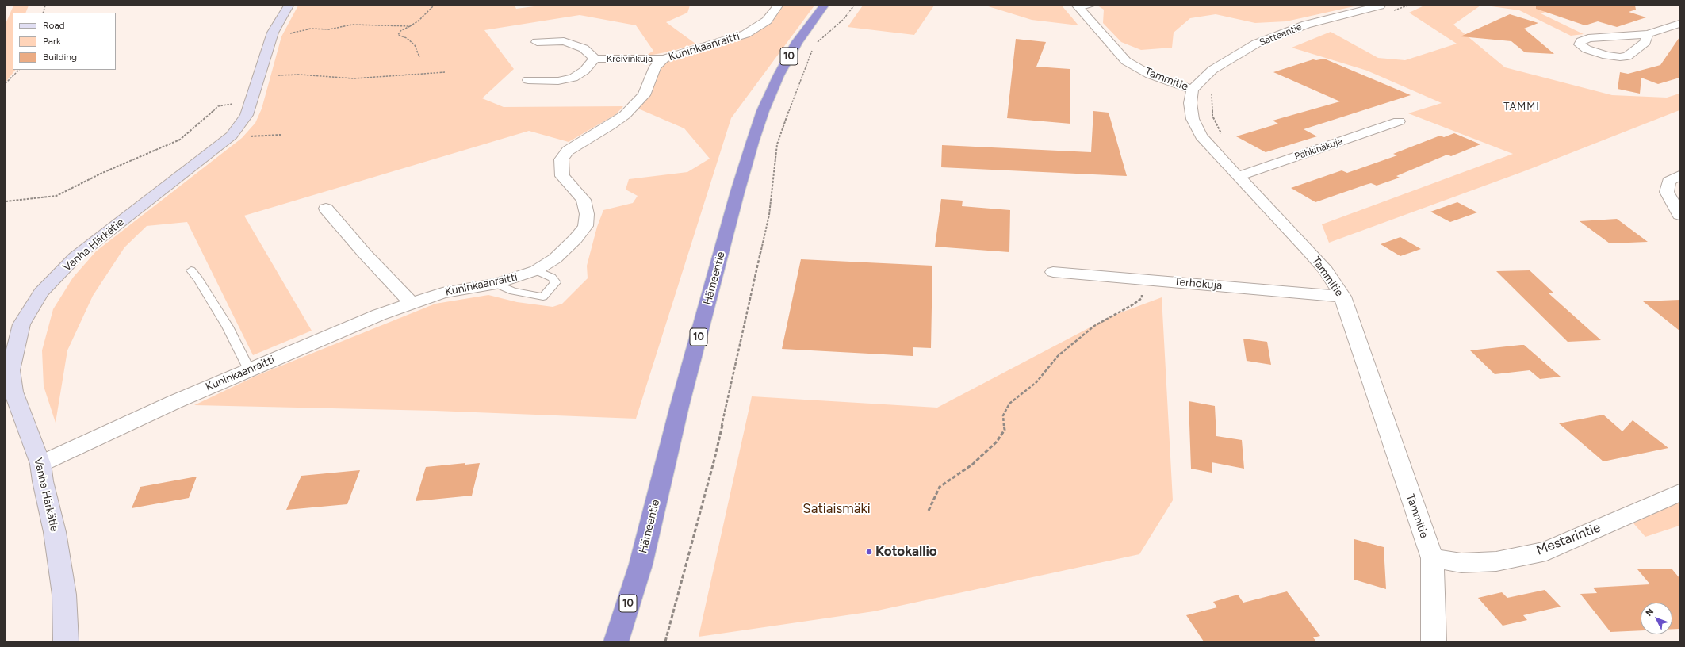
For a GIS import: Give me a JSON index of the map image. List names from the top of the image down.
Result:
{
  "streets": {
    "highway": ["10", "Hämeentie"],
    "street": [
      "Satteentie",
      "Kuninkaanraitti",
      "Kreivinkuja",
      "Tammitie",
      "Pähkinäkuja",
      "Vanha Härkätie",
      "Terhokuja",
      "Mestarintie"
    ]
  },
  "crossings": [
    ["Satteentie", "Tammitie"],
    ["Kuninkaanraitti", "Kreivinkuja"],
    ["Kuninkaanraitti", "Vanha Härkätie"],
    ["Tammitie", "Pähkinäkuja"],
    ["Tammitie", "Terhokuja"],
    ["Tammitie", "Mestarintie"]
  ],
  "districts": ["TAMMI"],
  "parks": ["Satiaismäki"],
  "places": ["Kotokallio"],
  "legend": ["Road", "Park", "Building"],
  "north": "top left"
}
